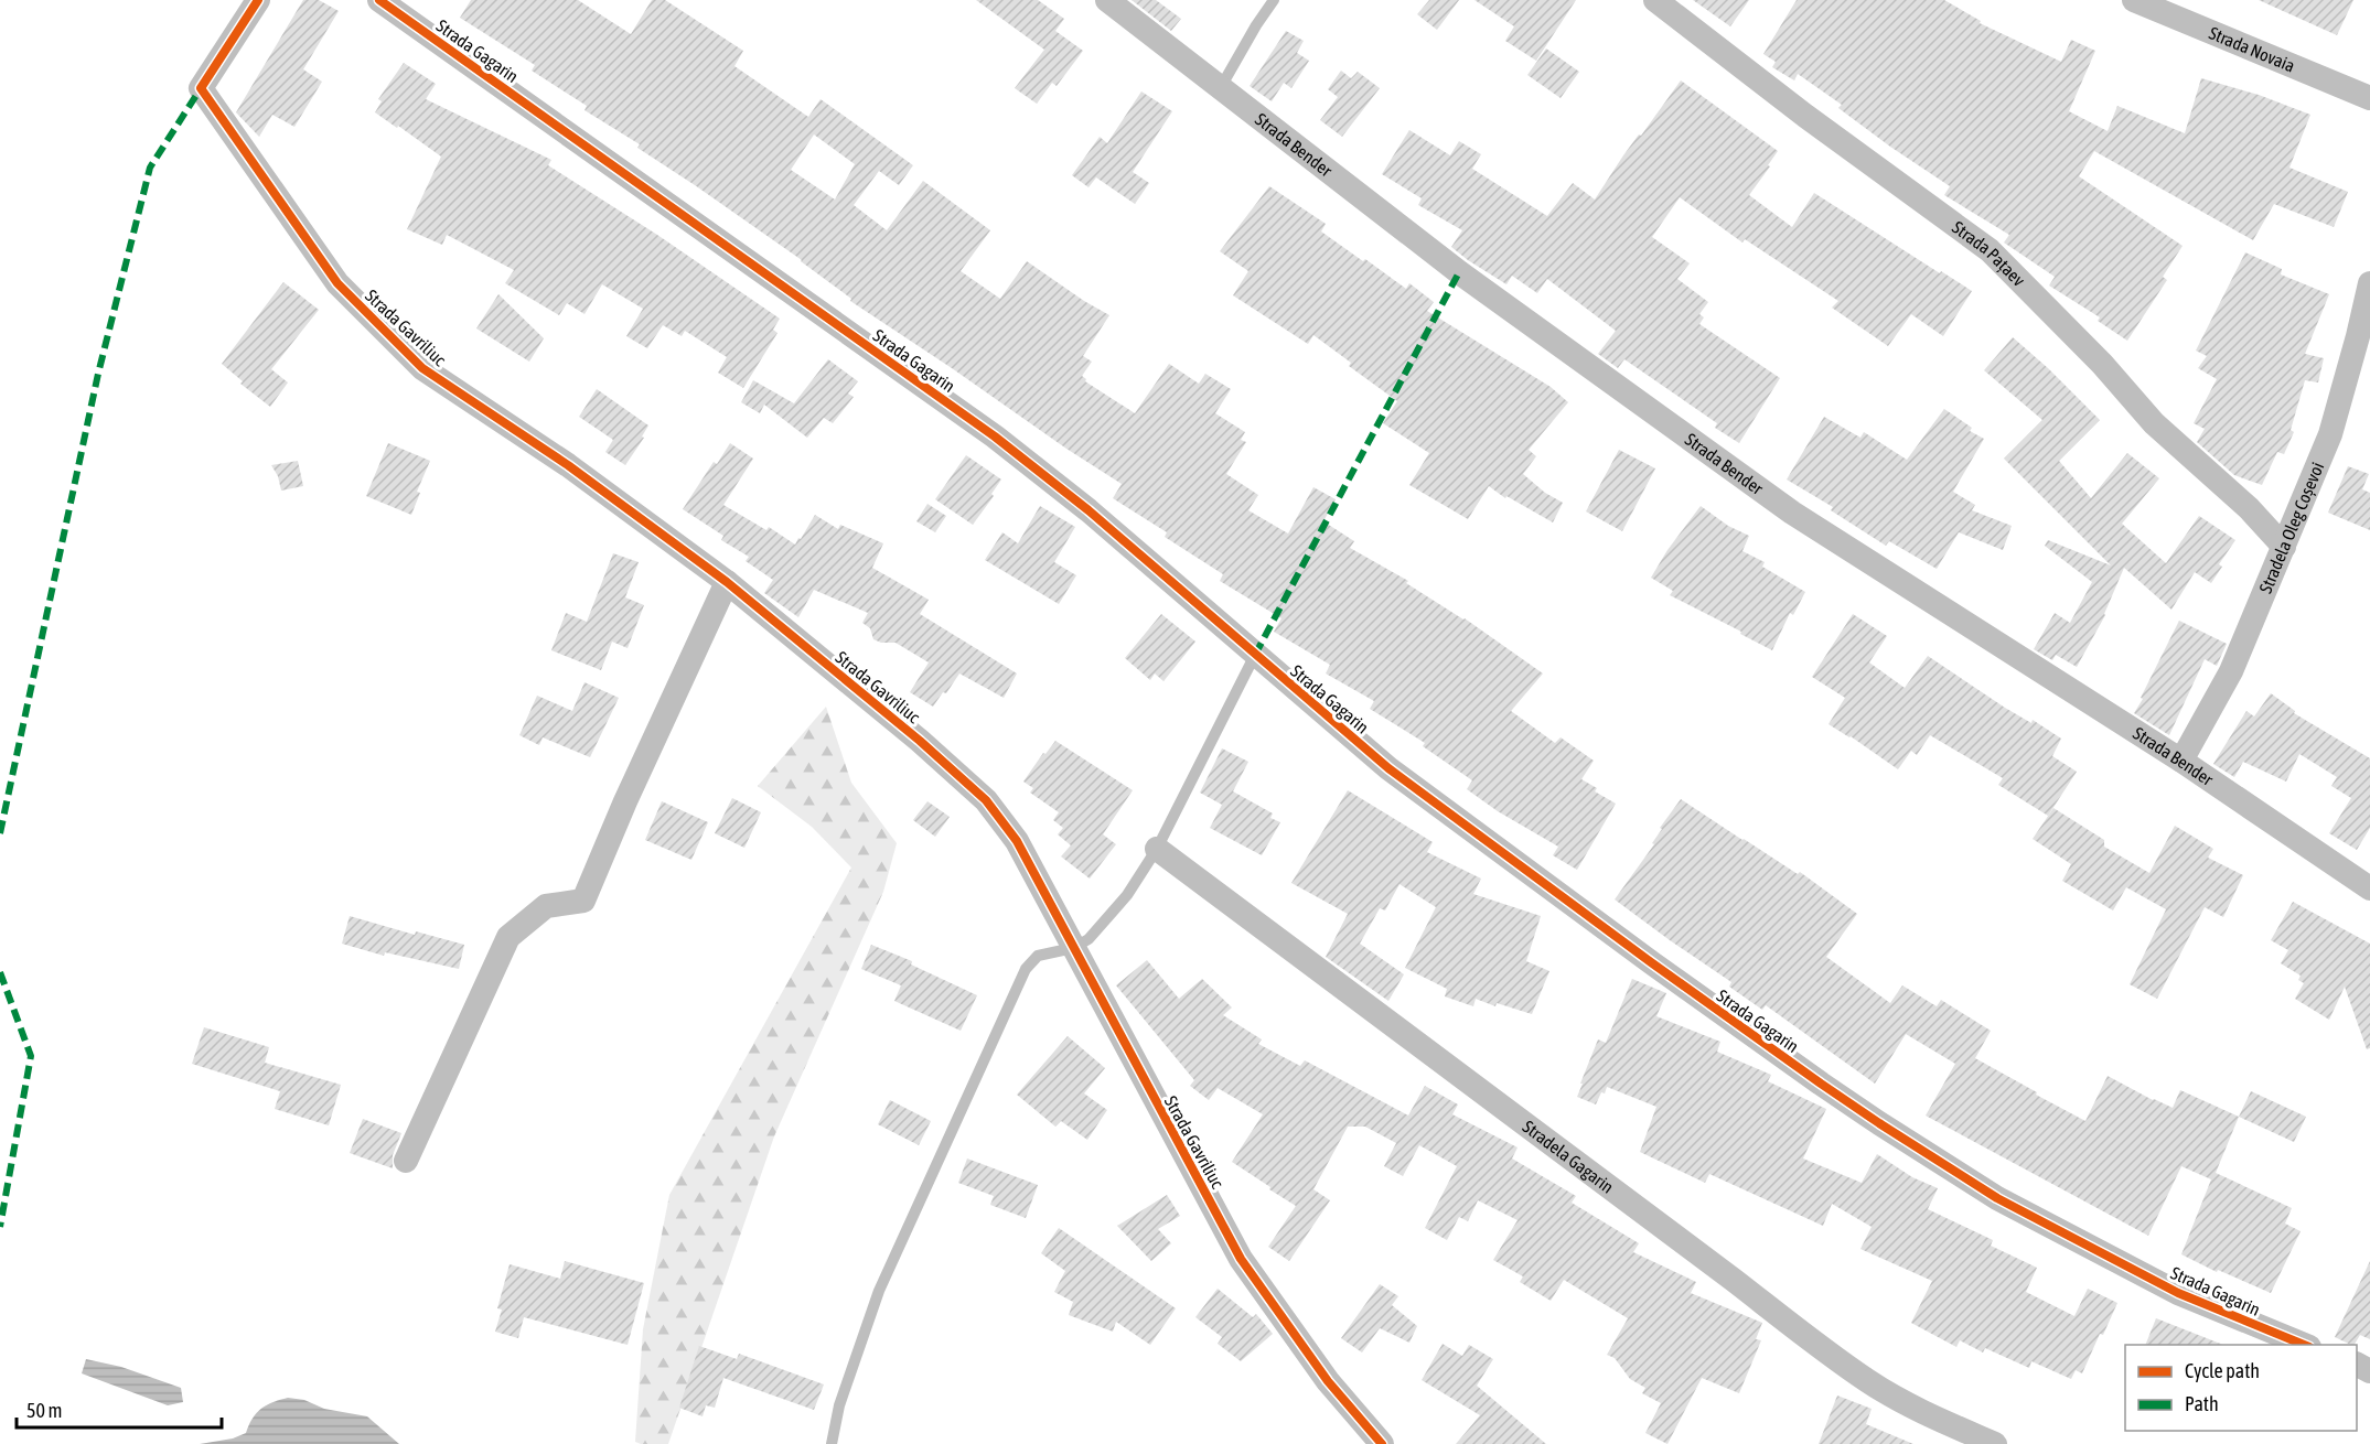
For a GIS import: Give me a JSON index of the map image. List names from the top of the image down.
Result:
{
  "streets": {
    "street": [
      "Strada Novaia",
      "Strada Gagarin",
      "Strada Bender",
      "Strada Pațaev",
      "Strada Gavriliuc",
      "Stradela Oleg Coșevoi",
      "Stradela Gagarin"
    ]
  },
  "crossings": [
    ["Strada Bender", "Stradela Oleg Coșevoi"],
    ["Strada Pațaev", "Stradela Oleg Coșevoi"]
  ],
  "legend": ["Cycle path", "Path"],
  "scale_bar": "50 m"
}
